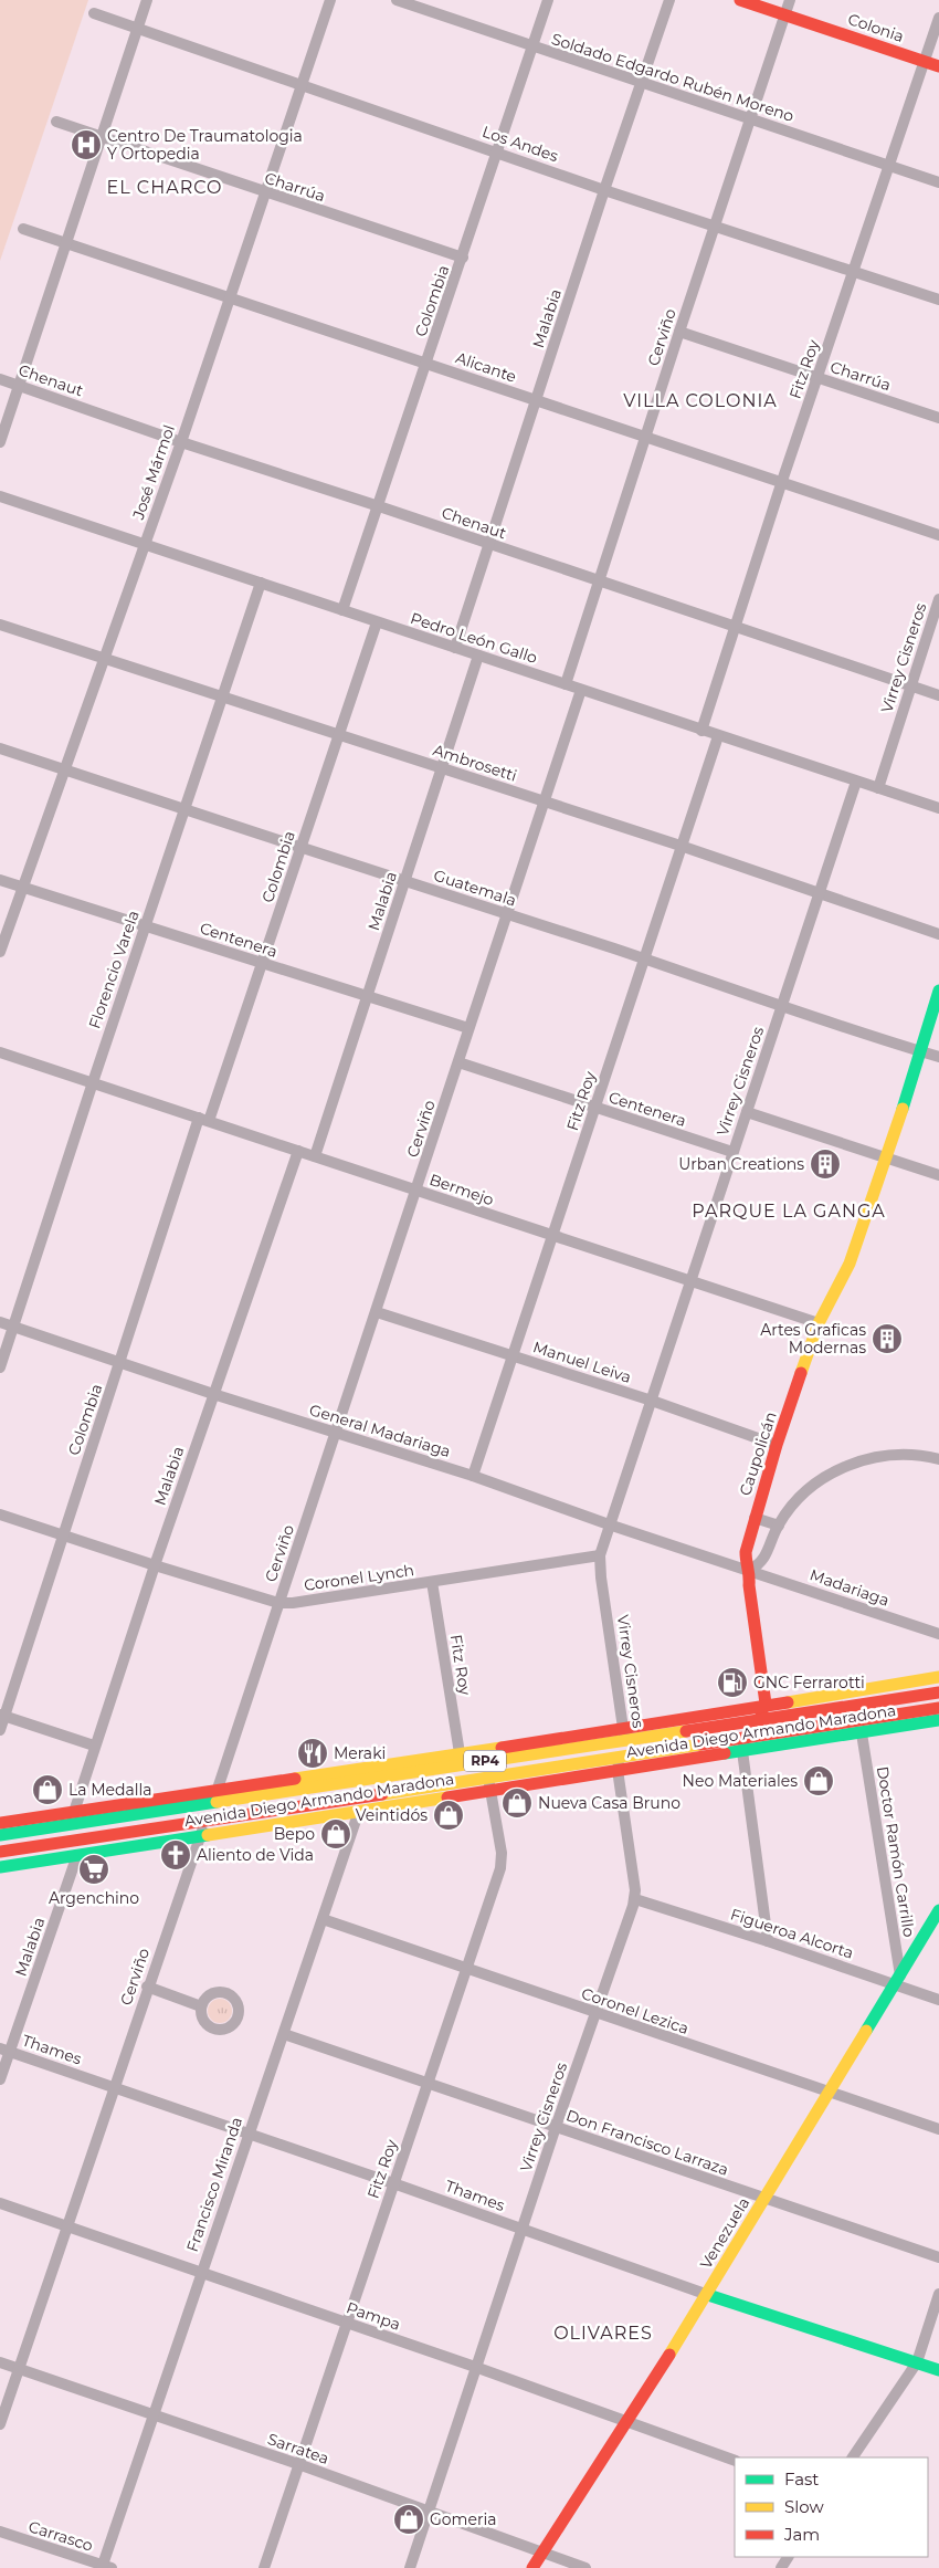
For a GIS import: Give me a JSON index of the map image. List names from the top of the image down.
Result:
{
  "streets": {
    "street": [
      "Colonia",
      "Soldado Edgardo Rubén Moreno",
      "Los Andes",
      "Charrúa",
      "Colombia",
      "Malabia",
      "Cerviño",
      "Alicante",
      "Fitz Roy",
      "Chenaut",
      "José Mármol",
      "Pedro León Gallo",
      "Virrey Cisneros",
      "Ambrosetti",
      "Guatemala",
      "Centenera",
      "Florencio Varela",
      "Bermejo",
      "Manuel Leiva",
      "General Madariaga",
      "Caupolicán",
      "Coronel Lynch",
      "Madariaga",
      "Avenida Diego Armando Maradona",
      "RP4",
      "Doctor Ramón Carrillo",
      "Figueroa Alcorta",
      "Coronel Lezica",
      "Thames",
      "Don Francisco Larraza",
      "Francisco Miranda",
      "Venezuela",
      "Pampa",
      "Sarratea",
      "Carrasco"
    ]
  },
  "crossings": [
    ["Colonia", "Cerviño"],
    ["Colonia", "Fitz Roy"],
    ["Soldado Edgardo Rubén Moreno", "Colombia"],
    ["Soldado Edgardo Rubén Moreno", "Malabia"],
    ["Soldado Edgardo Rubén Moreno", "Cerviño"],
    ["Soldado Edgardo Rubén Moreno", "Fitz Roy"],
    ["Los Andes", "Colombia"],
    ["Los Andes", "Malabia"],
    ["Los Andes", "Cerviño"],
    ["Los Andes", "Fitz Roy"],
    ["Los Andes", "José Mármol"],
    ["Charrúa", "Colombia"],
    ["Charrúa", "Cerviño"],
    ["Charrúa", "Fitz Roy"],
    ["Charrúa", "José Mármol"],
    ["Colombia", "Alicante"],
    ["Colombia", "Chenaut"],
    ["Colombia", "Pedro León Gallo"],
    ["Colombia", "Ambrosetti"],
    ["Colombia", "Guatemala"],
    ["Colombia", "Centenera"],
    ["Colombia", "Bermejo"],
    ["Colombia", "General Madariaga"],
    ["Colombia", "Coronel Lynch"],
    ["Malabia", "Alicante"],
    ["Malabia", "Chenaut"],
    ["Malabia", "Pedro León Gallo"],
    ["Malabia", "Ambrosetti"],
    ["Malabia", "Guatemala"],
    ["Malabia", "Centenera"],
    ["Malabia", "Bermejo"],
    ["Malabia", "General Madariaga"],
    ["Malabia", "Coronel Lynch"],
    ["Malabia", "Avenida Diego Armando Maradona"],
    ["Malabia", "Thames"],
    ["Cerviño", "Alicante"],
    ["Cerviño", "Chenaut"],
    ["Cerviño", "Pedro León Gallo"],
    ["Cerviño", "Ambrosetti"],
    ["Cerviño", "Guatemala"],
    ["Cerviño", "Centenera"],
    ["Cerviño", "Bermejo"],
    ["Cerviño", "Manuel Leiva"],
    ["Cerviño", "General Madariaga"],
    ["Cerviño", "Coronel Lynch"],
    ["Cerviño", "Avenida Diego Armando Maradona"],
    ["Cerviño", "Thames"],
    ["Cerviño", "Pampa"],
    ["Cerviño", "Sarratea"],
    ["Alicante", "Fitz Roy"],
    ["Alicante", "José Mármol"],
    ["Fitz Roy", "Chenaut"],
    ["Fitz Roy", "Pedro León Gallo"],
    ["Fitz Roy", "Ambrosetti"],
    ["Fitz Roy", "Guatemala"],
    ["Fitz Roy", "Centenera"],
    ["Fitz Roy", "Bermejo"],
    ["Fitz Roy", "Manuel Leiva"],
    ["Fitz Roy", "General Madariaga"],
    ["Fitz Roy", "Coronel Lynch"],
    ["Fitz Roy", "Avenida Diego Armando Maradona"],
    ["Fitz Roy", "Coronel Lezica"],
    ["Fitz Roy", "Thames"],
    ["Fitz Roy", "Don Francisco Larraza"],
    ["Fitz Roy", "Pampa"],
    ["Fitz Roy", "Sarratea"],
    ["Chenaut", "José Mármol"],
    ["Chenaut", "Virrey Cisneros"],
    ["José Mármol", "Pedro León Gallo"],
    ["José Mármol", "Ambrosetti"],
    ["José Mármol", "Guatemala"],
    ["José Mármol", "Centenera"],
    ["Pedro León Gallo", "Virrey Cisneros"],
    ["Pedro León Gallo", "Florencio Varela"],
    ["Virrey Cisneros", "Ambrosetti"],
    ["Virrey Cisneros", "Guatemala"],
    ["Virrey Cisneros", "Centenera"],
    ["Virrey Cisneros", "Bermejo"],
    ["Virrey Cisneros", "Manuel Leiva"],
    ["Virrey Cisneros", "General Madariaga"],
    ["Virrey Cisneros", "Coronel Lynch"],
    ["Virrey Cisneros", "Avenida Diego Armando Maradona"],
    ["Virrey Cisneros", "Figueroa Alcorta"],
    ["Virrey Cisneros", "Coronel Lezica"],
    ["Virrey Cisneros", "Thames"],
    ["Virrey Cisneros", "Don Francisco Larraza"],
    ["Virrey Cisneros", "Pampa"],
    ["Virrey Cisneros", "Sarratea"],
    ["Ambrosetti", "Florencio Varela"],
    ["Guatemala", "Florencio Varela"],
    ["Guatemala", "Caupolicán"],
    ["Centenera", "Florencio Varela"],
    ["Florencio Varela", "Bermejo"],
    ["Florencio Varela", "General Madariaga"],
    ["Bermejo", "Caupolicán"],
    ["Manuel Leiva", "Caupolicán"],
    ["General Madariaga", "Caupolicán"],
    ["General Madariaga", "Madariaga"],
    ["Caupolicán", "Madariaga"],
    ["Caupolicán", "Avenida Diego Armando Maradona"],
    ["Avenida Diego Armando Maradona", "Doctor Ramón Carrillo"],
    ["Avenida Diego Armando Maradona", "Francisco Miranda"],
    ["Doctor Ramón Carrillo", "Figueroa Alcorta"],
    ["Doctor Ramón Carrillo", "Venezuela"],
    ["Figueroa Alcorta", "Venezuela"],
    ["Coronel Lezica", "Francisco Miranda"],
    ["Coronel Lezica", "Venezuela"],
    ["Thames", "Francisco Miranda"],
    ["Thames", "Venezuela"],
    ["Don Francisco Larraza", "Francisco Miranda"],
    ["Don Francisco Larraza", "Venezuela"],
    ["Francisco Miranda", "Pampa"],
    ["Francisco Miranda", "Sarratea"],
    ["Francisco Miranda", "Carrasco"],
    ["Venezuela", "Pampa"],
    ["Venezuela", "Sarratea"]
  ],
  "districts": [
    "EL CHARCO",
    "VILLA COLONIA",
    "PARQUE LA GANGA",
    "OLIVARES"
  ],
  "places": {
    "hospital": ["Centro De Traumatologia Y Ortopedia"],
    "building": ["Urban Creations", "Artes Graficas Modernas"],
    "fuel station": ["GNC Ferrarotti"],
    "restaurant": ["Meraki"],
    "shop": [
      "Neo Materiales",
      "La Medalla",
      "Nueva Casa Bruno",
      "Veintidós",
      "Bepo",
      "Gomeria"
    ],
    "church": ["Aliento de Vida"],
    "supermarket": ["Argenchino"]
  },
  "legend": ["Fast", "Slow", "Jam"]
}
